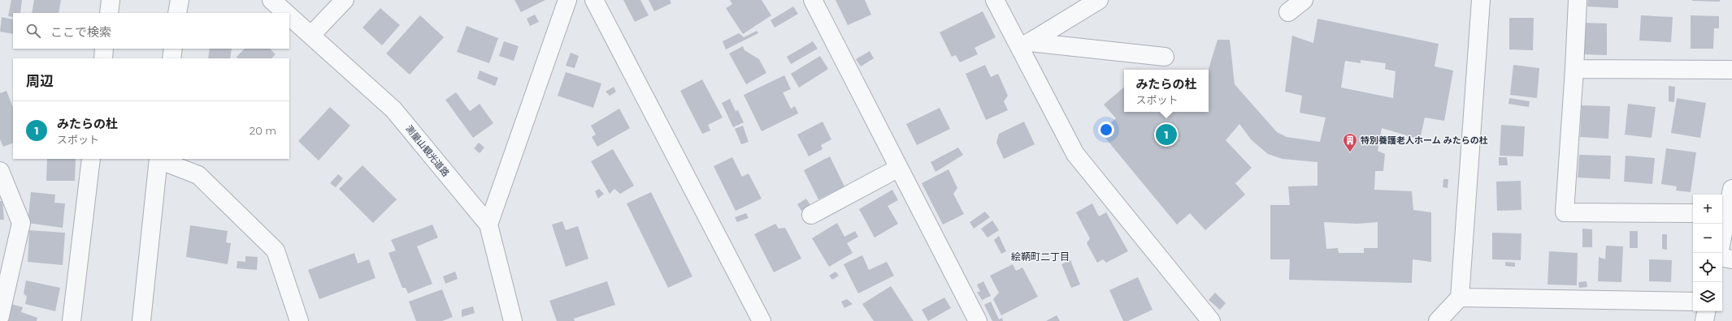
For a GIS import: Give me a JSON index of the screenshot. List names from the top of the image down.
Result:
{
  "streets": {
    "street": ["測量山観光道路"]
  },
  "districts": ["絵鞆町二丁目"],
  "places": {
    "building": ["特別養護老人ホーム みたらの杜"]
  },
  "page": {
    "search": "ここで検索",
    "heading": "周辺",
    "popup": ["みたらの杜", "スポット"],
    "list": [
      {
        "mark": "1",
        "name": "みたらの杜",
        "note": "スポット",
        "value": "20 m"
      }
    ],
    "pins": "1",
    "map_buttons": ["+", "−"]
  }
}
